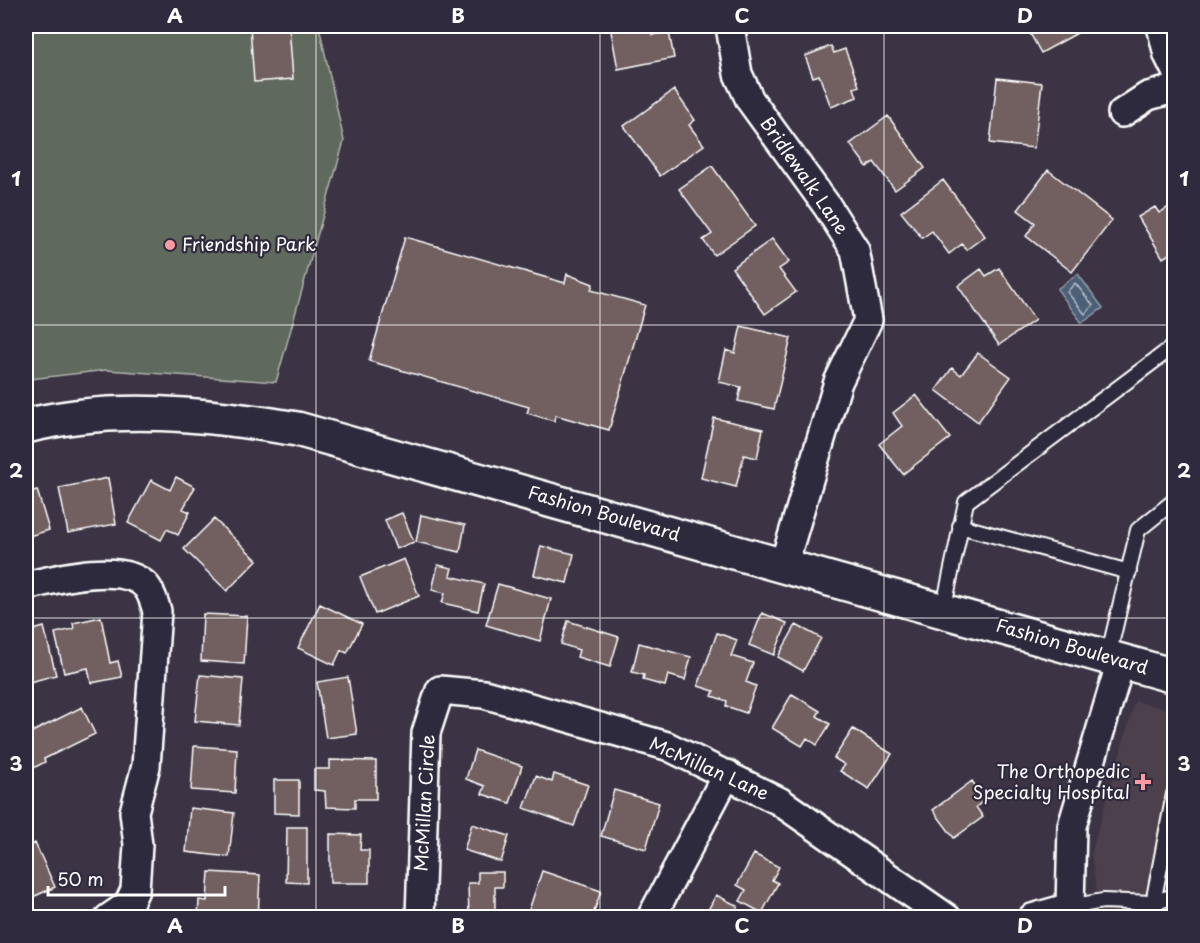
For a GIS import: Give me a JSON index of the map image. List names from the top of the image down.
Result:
{
  "streets": {
    "street": [
      "Bridlewalk Lane",
      "Fashion Boulevard",
      "McMillan Lane",
      "McMillan Circle"
    ]
  },
  "crossings": [
    ["Bridlewalk Lane", "Fashion Boulevard"],
    ["McMillan Lane", "McMillan Circle"]
  ],
  "places": {
    "other": ["Friendship Park"],
    "health": ["The Orthopedic Specialty Hospital"]
  },
  "scale_bar": "50 m",
  "grid": {
    "columns": [
      "A",
      "B",
      "C",
      "D"
    ],
    "rows": ["1", "2", "3"]
  }
}
